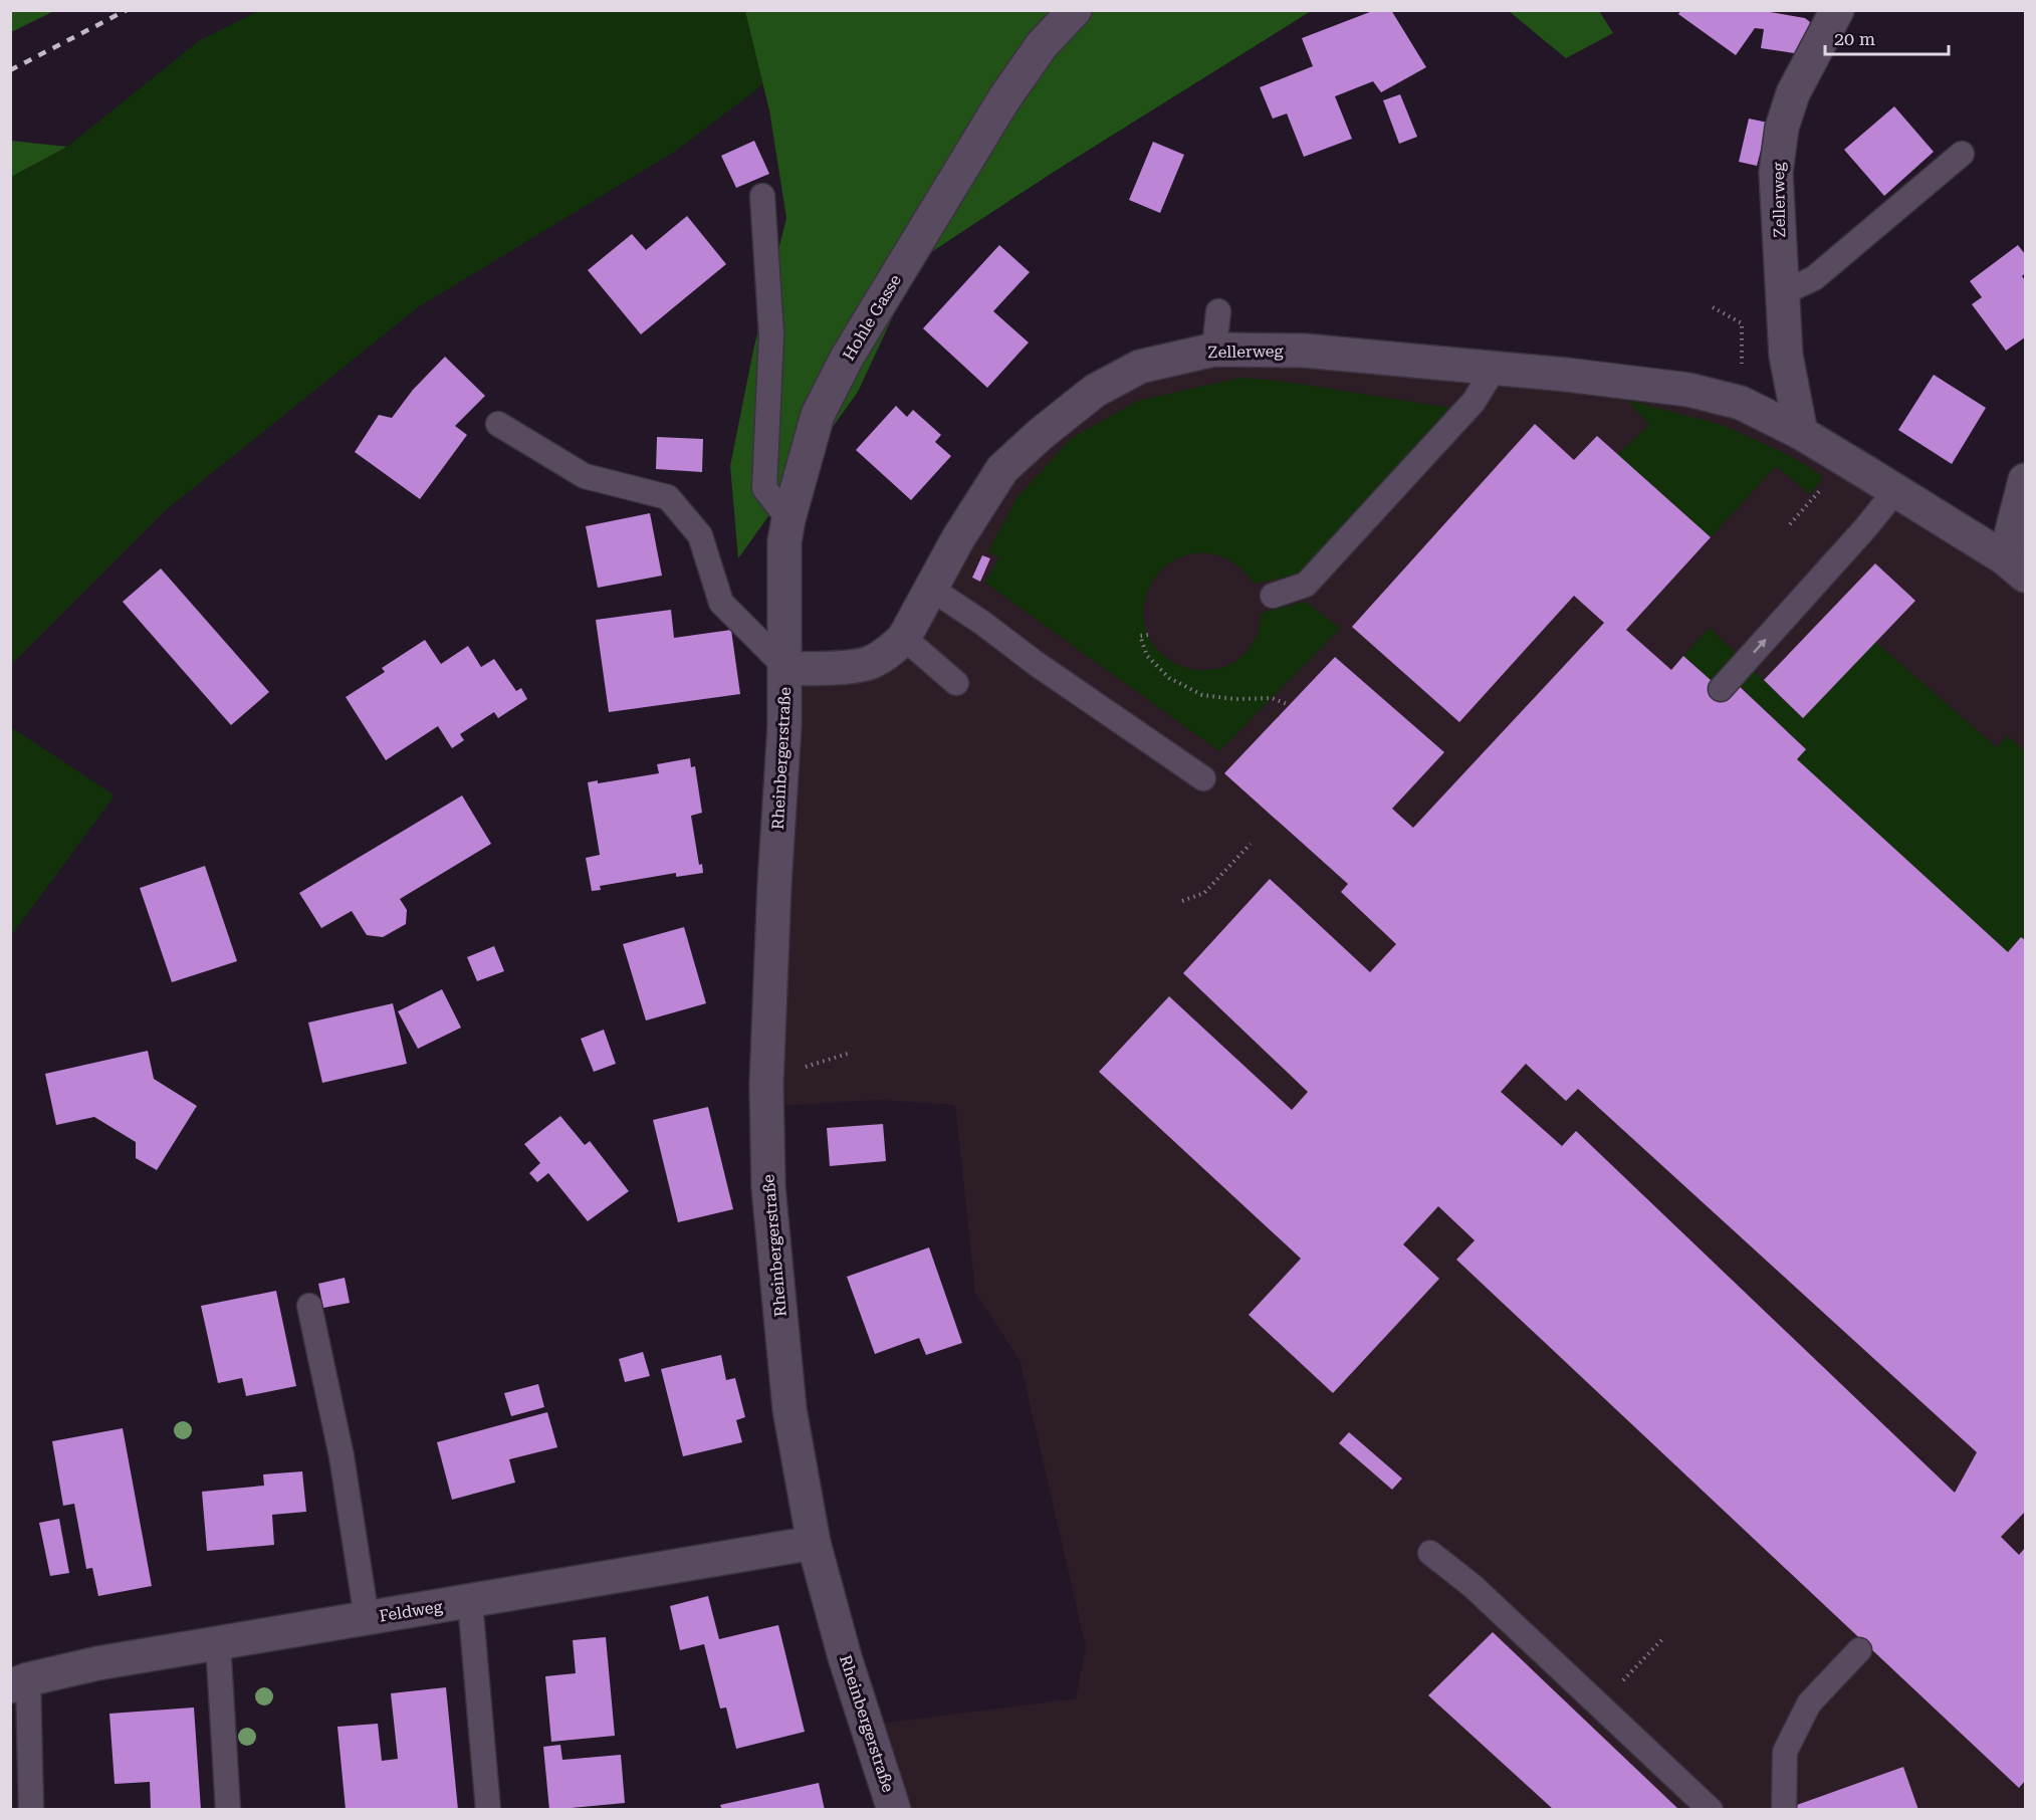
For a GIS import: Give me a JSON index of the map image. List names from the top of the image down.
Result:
{
  "streets": {
    "street": [
      "Zellerweg",
      "Hohle Gasse",
      "Rheinbergerstraße",
      "Feldweg"
    ]
  },
  "crossings": [
    ["Zellerweg", "Hohle Gasse"],
    ["Zellerweg", "Rheinbergerstraße"],
    ["Hohle Gasse", "Rheinbergerstraße"],
    ["Rheinbergerstraße", "Feldweg"]
  ],
  "scale_bar": "20 m"
}
